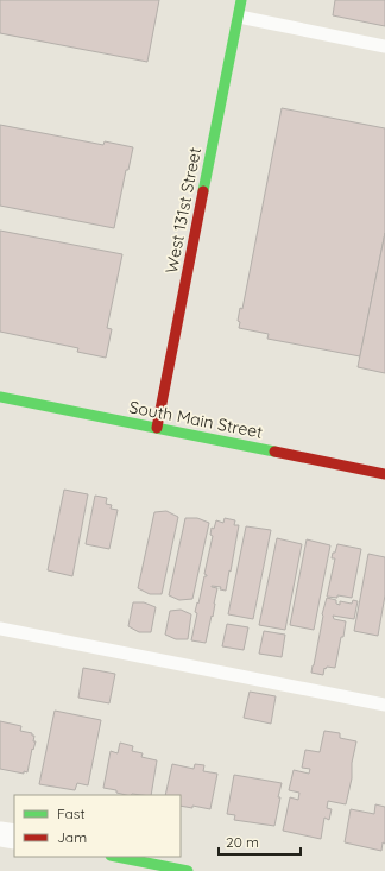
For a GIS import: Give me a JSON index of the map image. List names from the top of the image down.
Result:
{
  "streets": {
    "street": ["West 131st Street", "South Main Street"]
  },
  "crossings": [
    ["West 131st Street", "South Main Street"]
  ],
  "legend": ["Fast", "Jam"],
  "scale_bar": "20 m"
}
